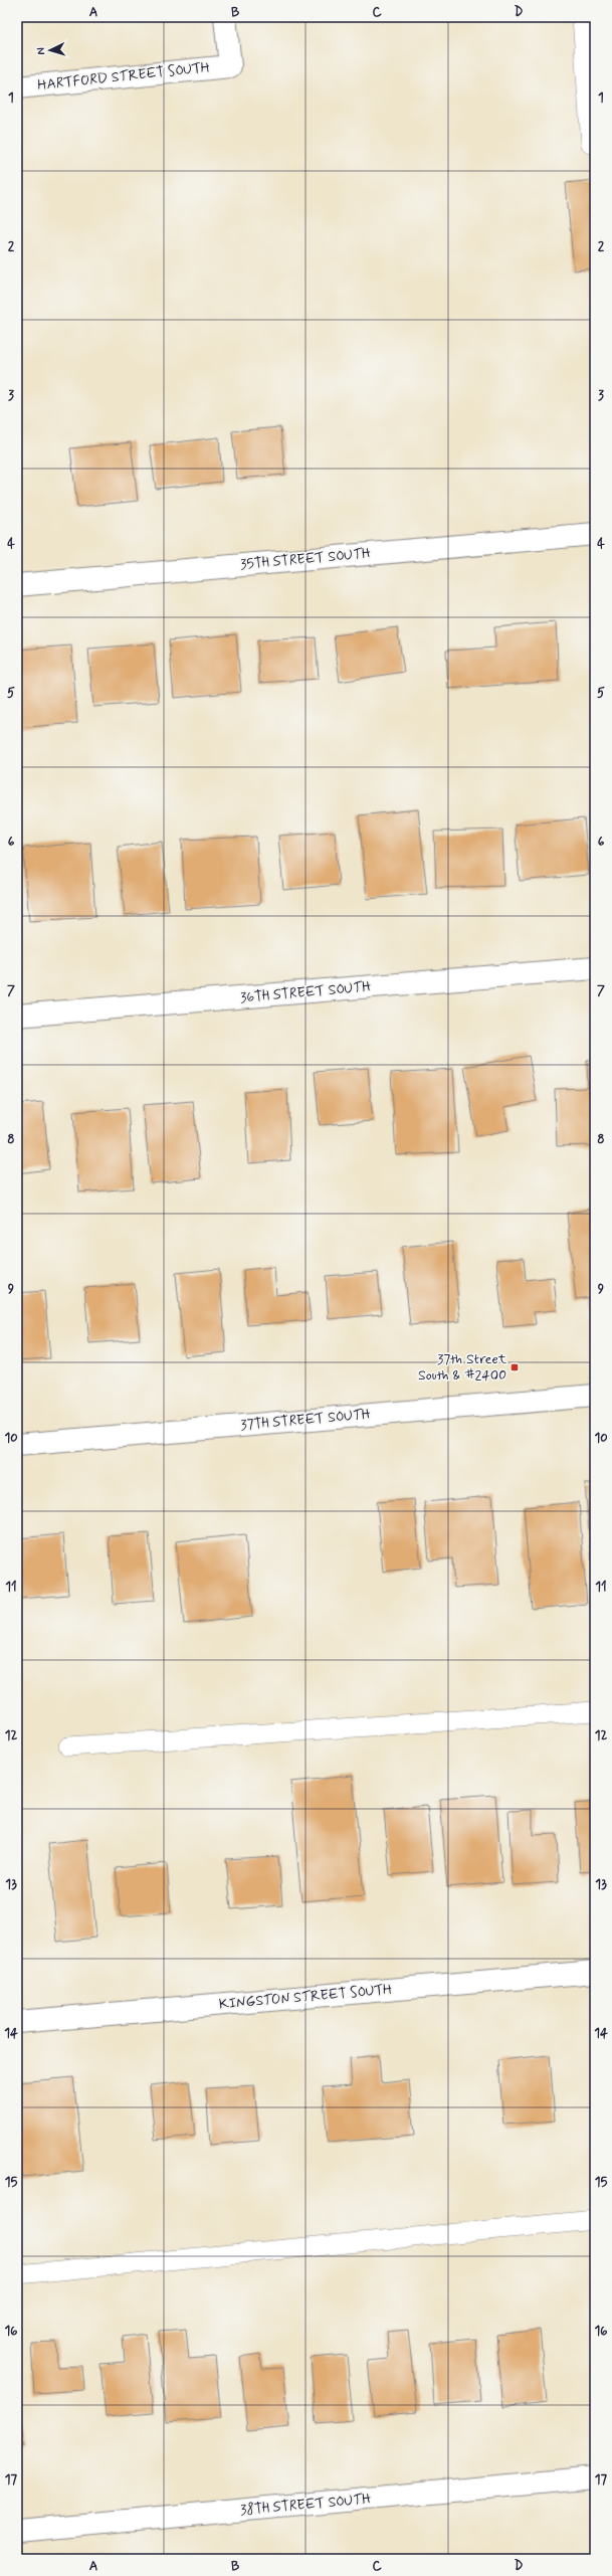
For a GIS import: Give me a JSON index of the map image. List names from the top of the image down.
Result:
{
  "streets": {
    "street": [
      "HARTFORD STREET SOUTH",
      "35TH STREET SOUTH",
      "36TH STREET SOUTH",
      "37TH STREET SOUTH",
      "KINGSTON STREET SOUTH",
      "38TH STREET SOUTH"
    ]
  },
  "places": {
    "transit": ["37th Street South & #2400"]
  },
  "north": "left",
  "grid": {
    "columns": [
      "A",
      "B",
      "C",
      "D"
    ],
    "rows": [
      "1",
      "2",
      "3",
      "4",
      "5",
      "6",
      "7",
      "8",
      "9",
      "10",
      "11",
      "12",
      "13",
      "14",
      "15",
      "16",
      "17"
    ]
  }
}
